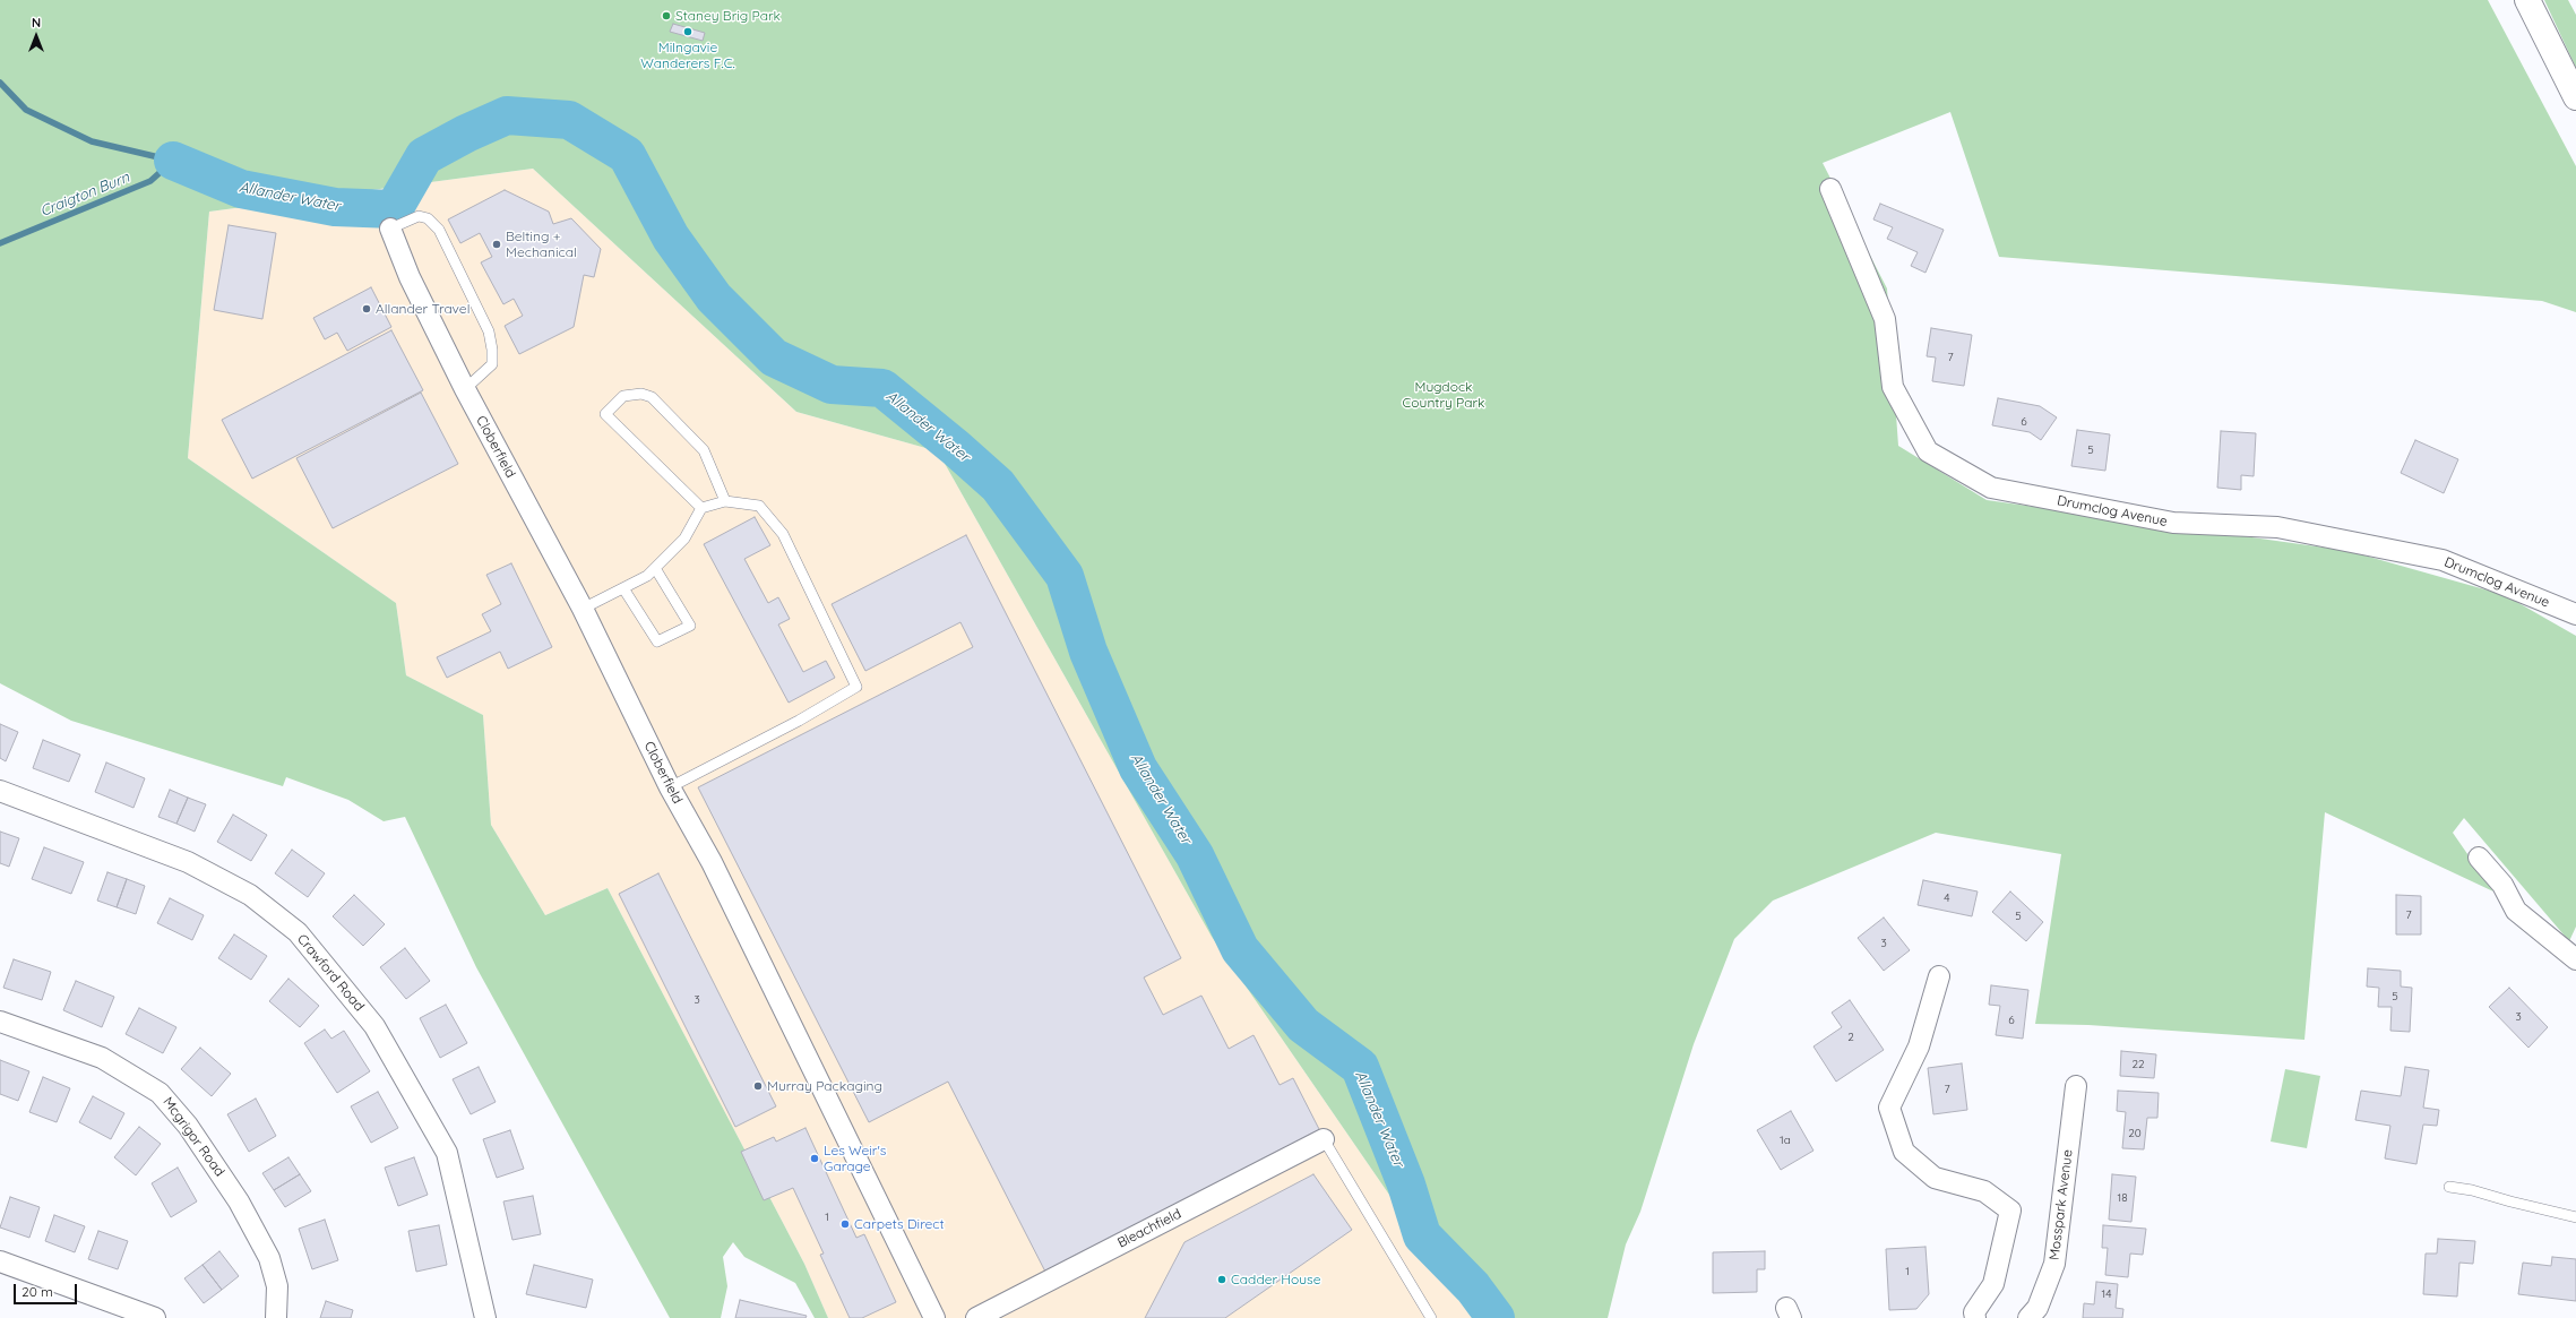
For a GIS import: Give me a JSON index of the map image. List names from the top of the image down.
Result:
{
  "streets": {
    "street": [
      "Cloberfield",
      "Drumclog Avenue",
      "Crawford Road",
      "Mcgrigor Road",
      "Mosspark Avenue",
      "Bleachfield"
    ]
  },
  "water": ["Craigton Burn", "Allander Water"],
  "parks": ["Mugdock Country Park"],
  "places": [
    "Staney Brig Park",
    "Milngavie Wanderers F.C.",
    "Belting + Mechanical",
    "Allander Travel",
    "Murray Packaging",
    "Les Weir's Garage",
    "Carpets Direct",
    "Cadder House"
  ],
  "house_numbers": [
    "7",
    "6",
    "5",
    "4",
    "7",
    "5",
    "3",
    "5",
    "3",
    "3",
    "6",
    "2",
    "22",
    "7",
    "20",
    "1a",
    "18",
    "1",
    "1",
    "14"
  ],
  "scale_bar": "20 m",
  "north": "top"
}
